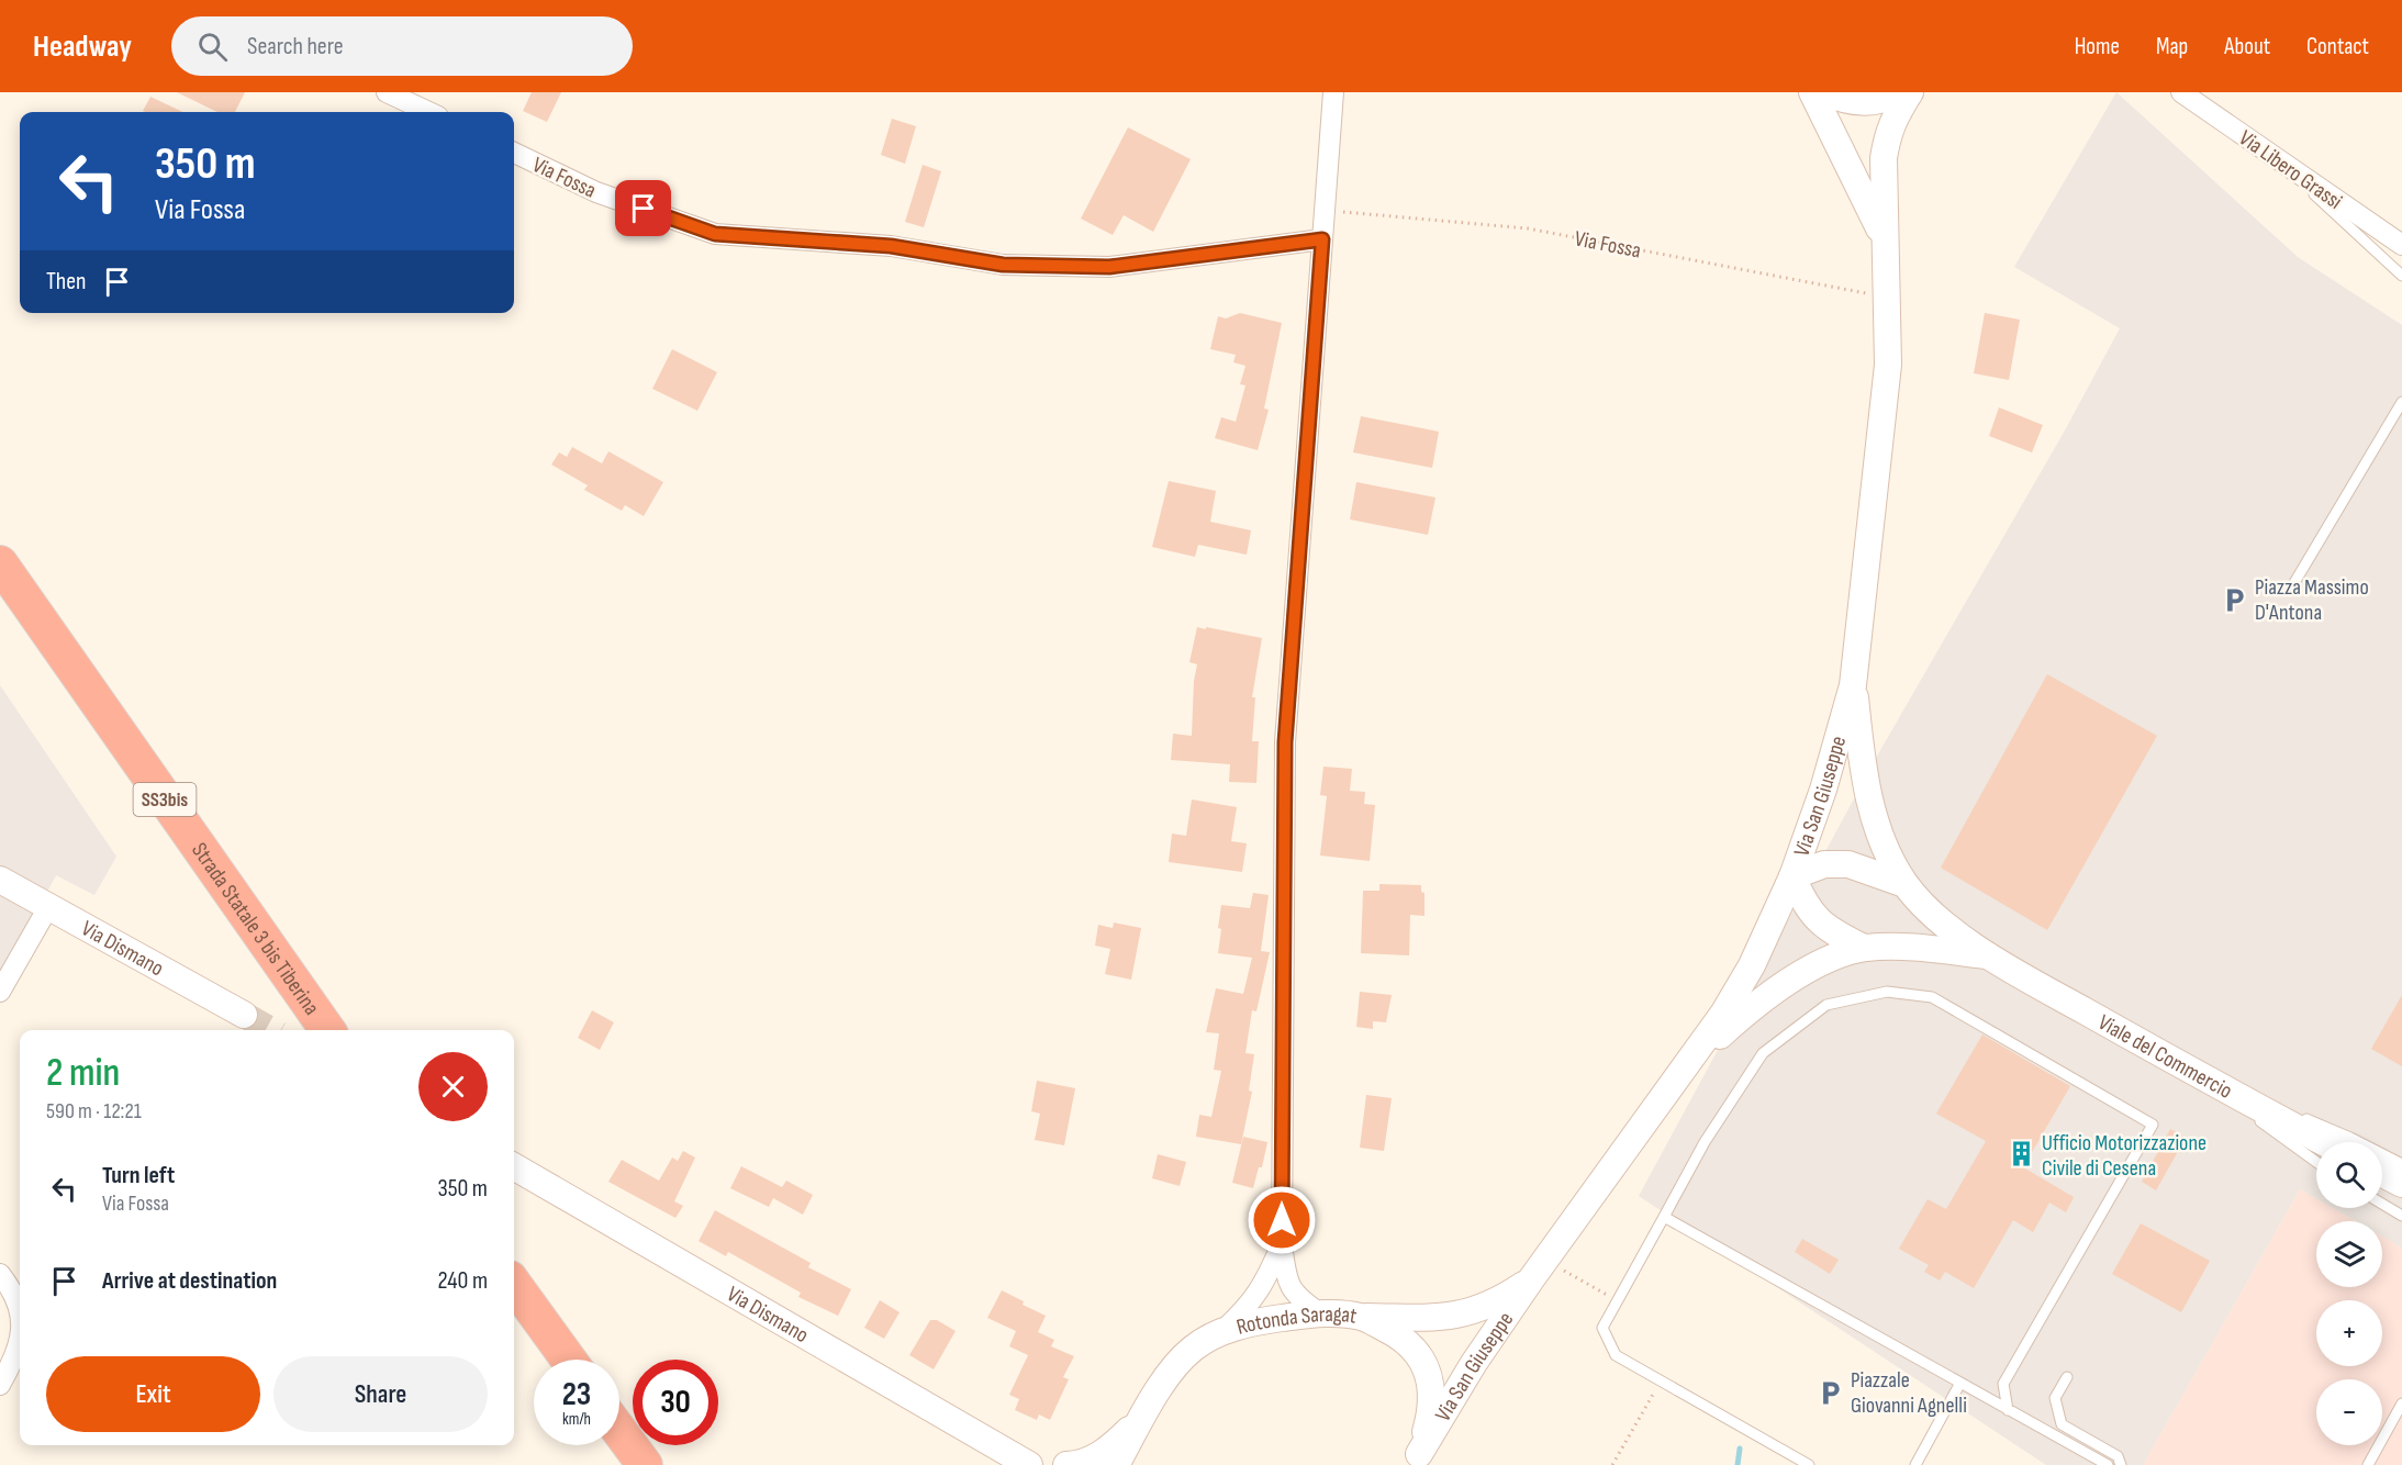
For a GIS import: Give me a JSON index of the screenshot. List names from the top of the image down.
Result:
{
  "streets": {
    "highway": ["SS3bis", "Strada Statale 3 bis Tiberina"],
    "main road": [
      "Via San Giuseppe",
      "Via Dismano",
      "Viale del Commercio",
      "Rotonda Saragat"
    ],
    "street": ["Via Libero Grassi", "Via Fossa"]
  },
  "crossings": [
    ["Via Fossa", "Via San Giuseppe"],
    ["Via San Giuseppe", "Viale del Commercio"],
    ["Via San Giuseppe", "Rotonda Saragat"]
  ],
  "places": {
    "parking": ["Piazza Massimo D'Antona", "Piazzale Giovanni Agnelli"],
    "building": ["Ufficio Motorizzazione Civile di Cesena"]
  },
  "page": {
    "header": "Headway",
    "search": "Search here",
    "nav": [
      "Home",
      "Map",
      "About",
      "Contact"
    ],
    "turn": ["350 m", "Via Fossa"],
    "then": "Then",
    "heading": ["2 min", "590 m · 12:21"],
    "map_buttons": ["+", "−"],
    "list": [
      {
        "name": "Turn left",
        "note": "Via Fossa",
        "value": "350 m"
      },
      {
        "name": "Arrive at destination",
        "value": "240 m"
      }
    ],
    "buttons": ["Exit", "Share"],
    "speed": "23 km/h",
    "limit": "30"
  }
}
